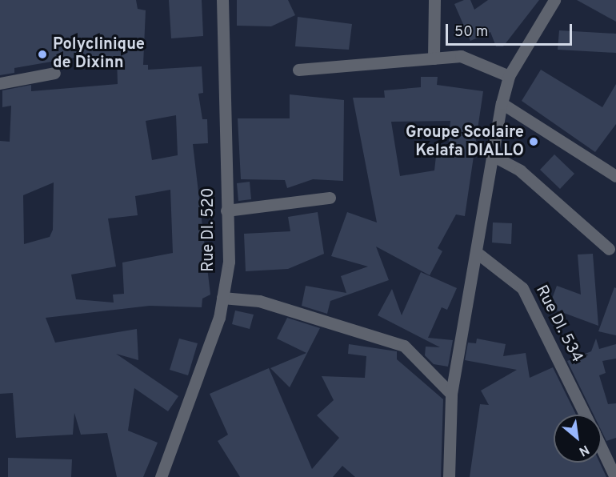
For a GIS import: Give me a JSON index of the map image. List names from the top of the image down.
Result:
{
  "streets": {
    "street": ["Rue DI. 520", "Rue DI. 534"]
  },
  "places": ["Polyclinique de Dixinn", "Groupe Scolaire Kelafa DIALLO"],
  "scale_bar": "50 m",
  "north": "bottom right"
}
